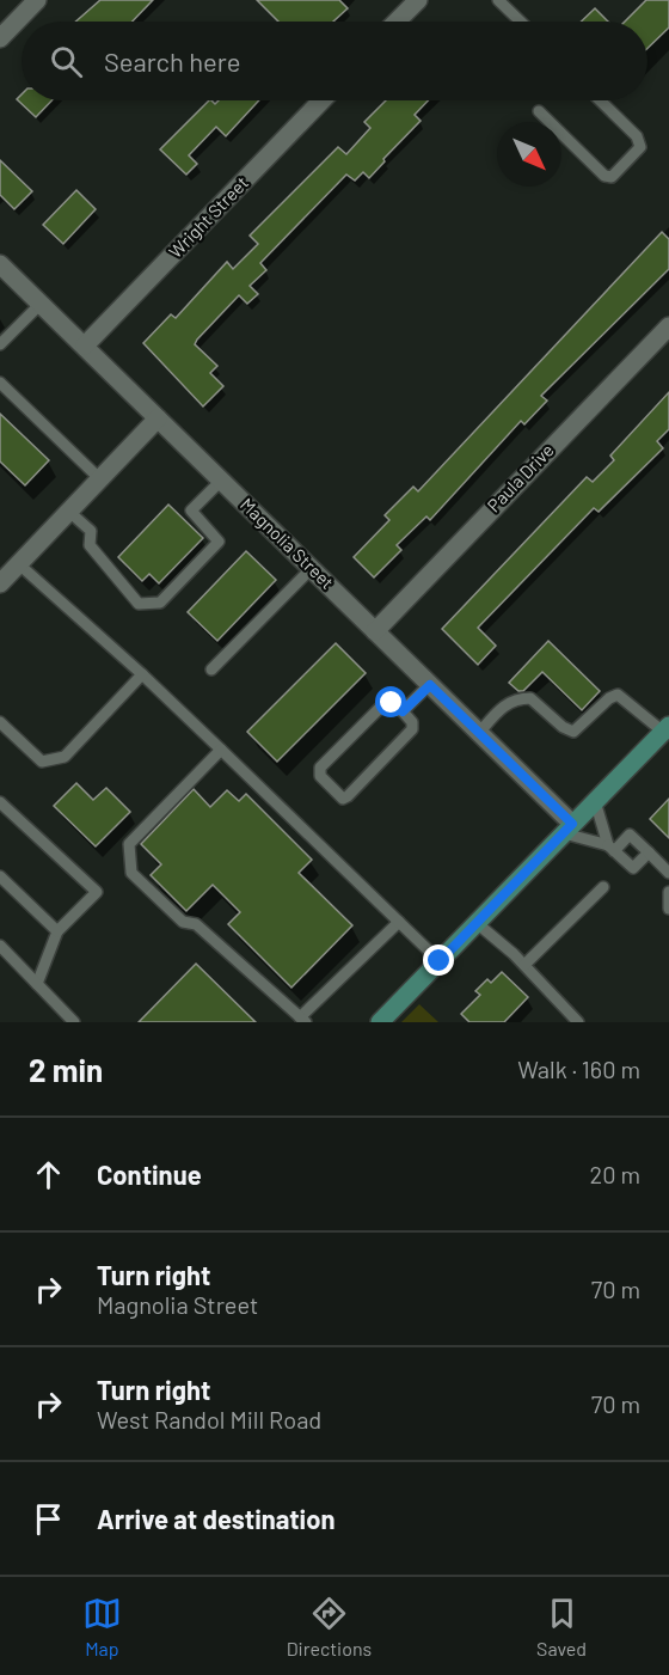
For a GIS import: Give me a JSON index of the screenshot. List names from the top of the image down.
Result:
{
  "streets": {
    "street": ["Wright Street", "Paula Drive", "Magnolia Street"]
  },
  "crossings": [
    ["Wright Street", "Magnolia Street"],
    ["Paula Drive", "Magnolia Street"]
  ],
  "north": "bottom right",
  "page": {
    "search": "Search here",
    "heading": ["2 min", "Walk · 160 m"],
    "list": [
      ["Continue", "20 m"],
      ["Turn right", "Magnolia Street", "70 m"],
      ["Turn right", "West Randol Mill Road", "70 m"],
      "Arrive at destination"
    ],
    "nav": ["Map", "Directions", "Saved"]
  }
}
